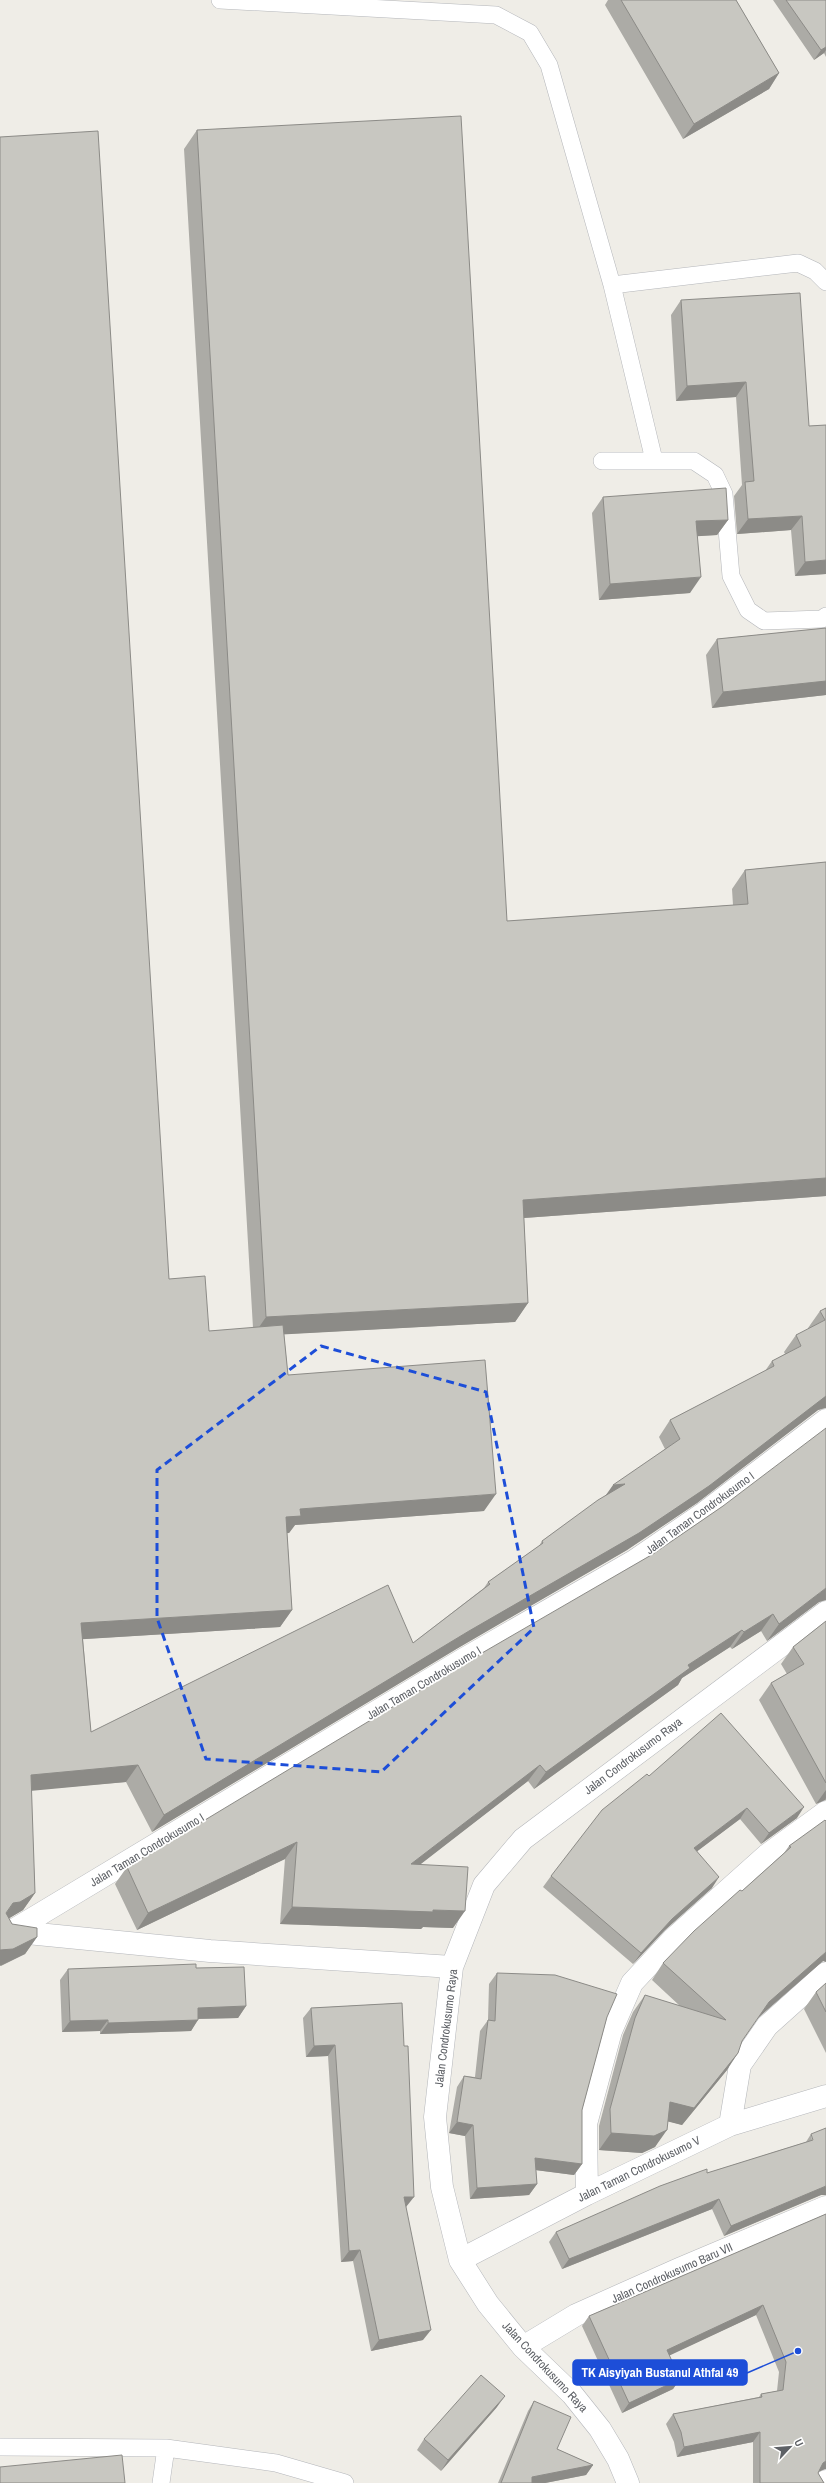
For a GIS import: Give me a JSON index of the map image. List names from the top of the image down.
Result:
{
  "streets": {
    "street": [
      "Jalan Taman Condrokusumo I",
      "Jalan Condrokusumo Raya",
      "Jalan Taman Condrokusumo V",
      "Jalan Condrokusumo Baru VII"
    ]
  },
  "crossings": [
    ["Jalan Condrokusumo Raya", "Jalan Taman Condrokusumo V"],
    ["Jalan Condrokusumo Raya", "Jalan Condrokusumo Baru VII"]
  ],
  "places": ["TK Aisyiyah Bustanul Athfal 49"],
  "north": "top right"
}
